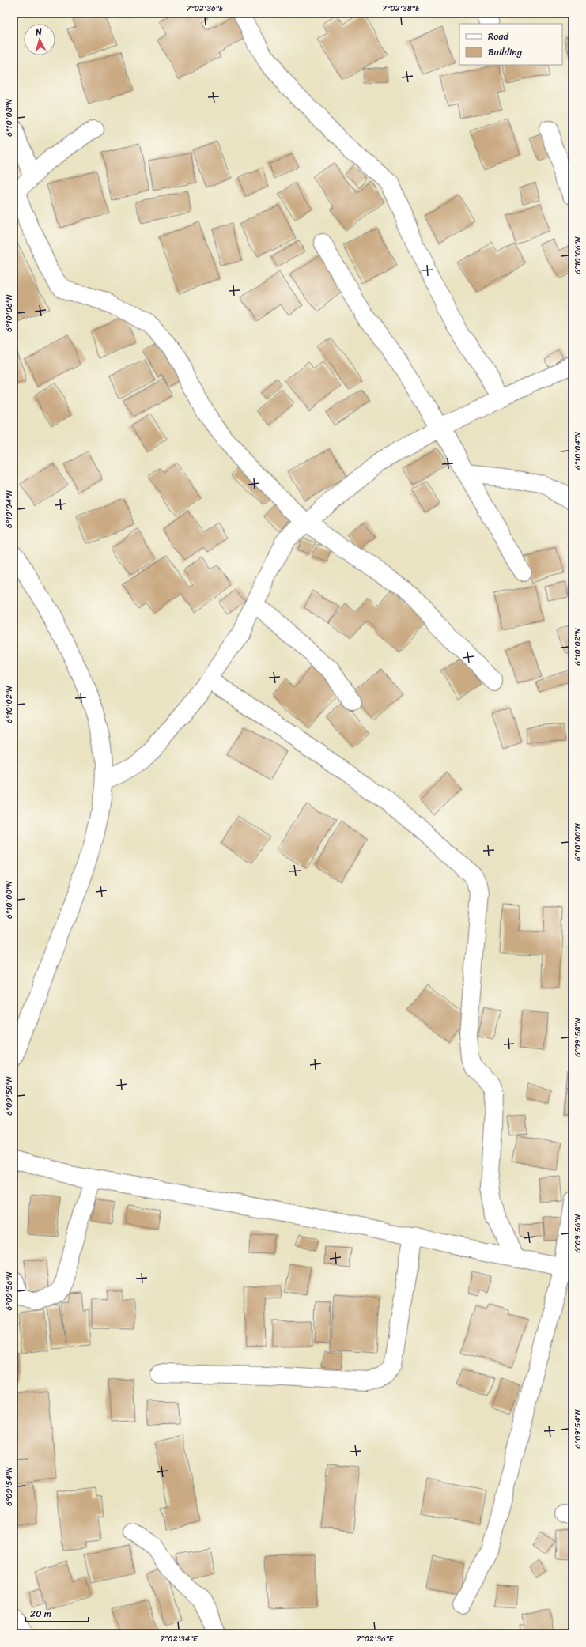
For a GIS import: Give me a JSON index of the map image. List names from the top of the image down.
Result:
{
  "legend": ["Road", "Building"],
  "scale_bar": "20 m",
  "north": "top",
  "coordinates": [
    "7°02'36\"E",
    "7°02'38\"E",
    "6°10'08\"N",
    "6°10'06\"N",
    "6°10'04\"N",
    "6°10'02\"N",
    "6°10'00\"N",
    "6°09'58\"N",
    "6°09'56\"N",
    "6°09'54\"N",
    "7°02'34\"E"
  ]
}
